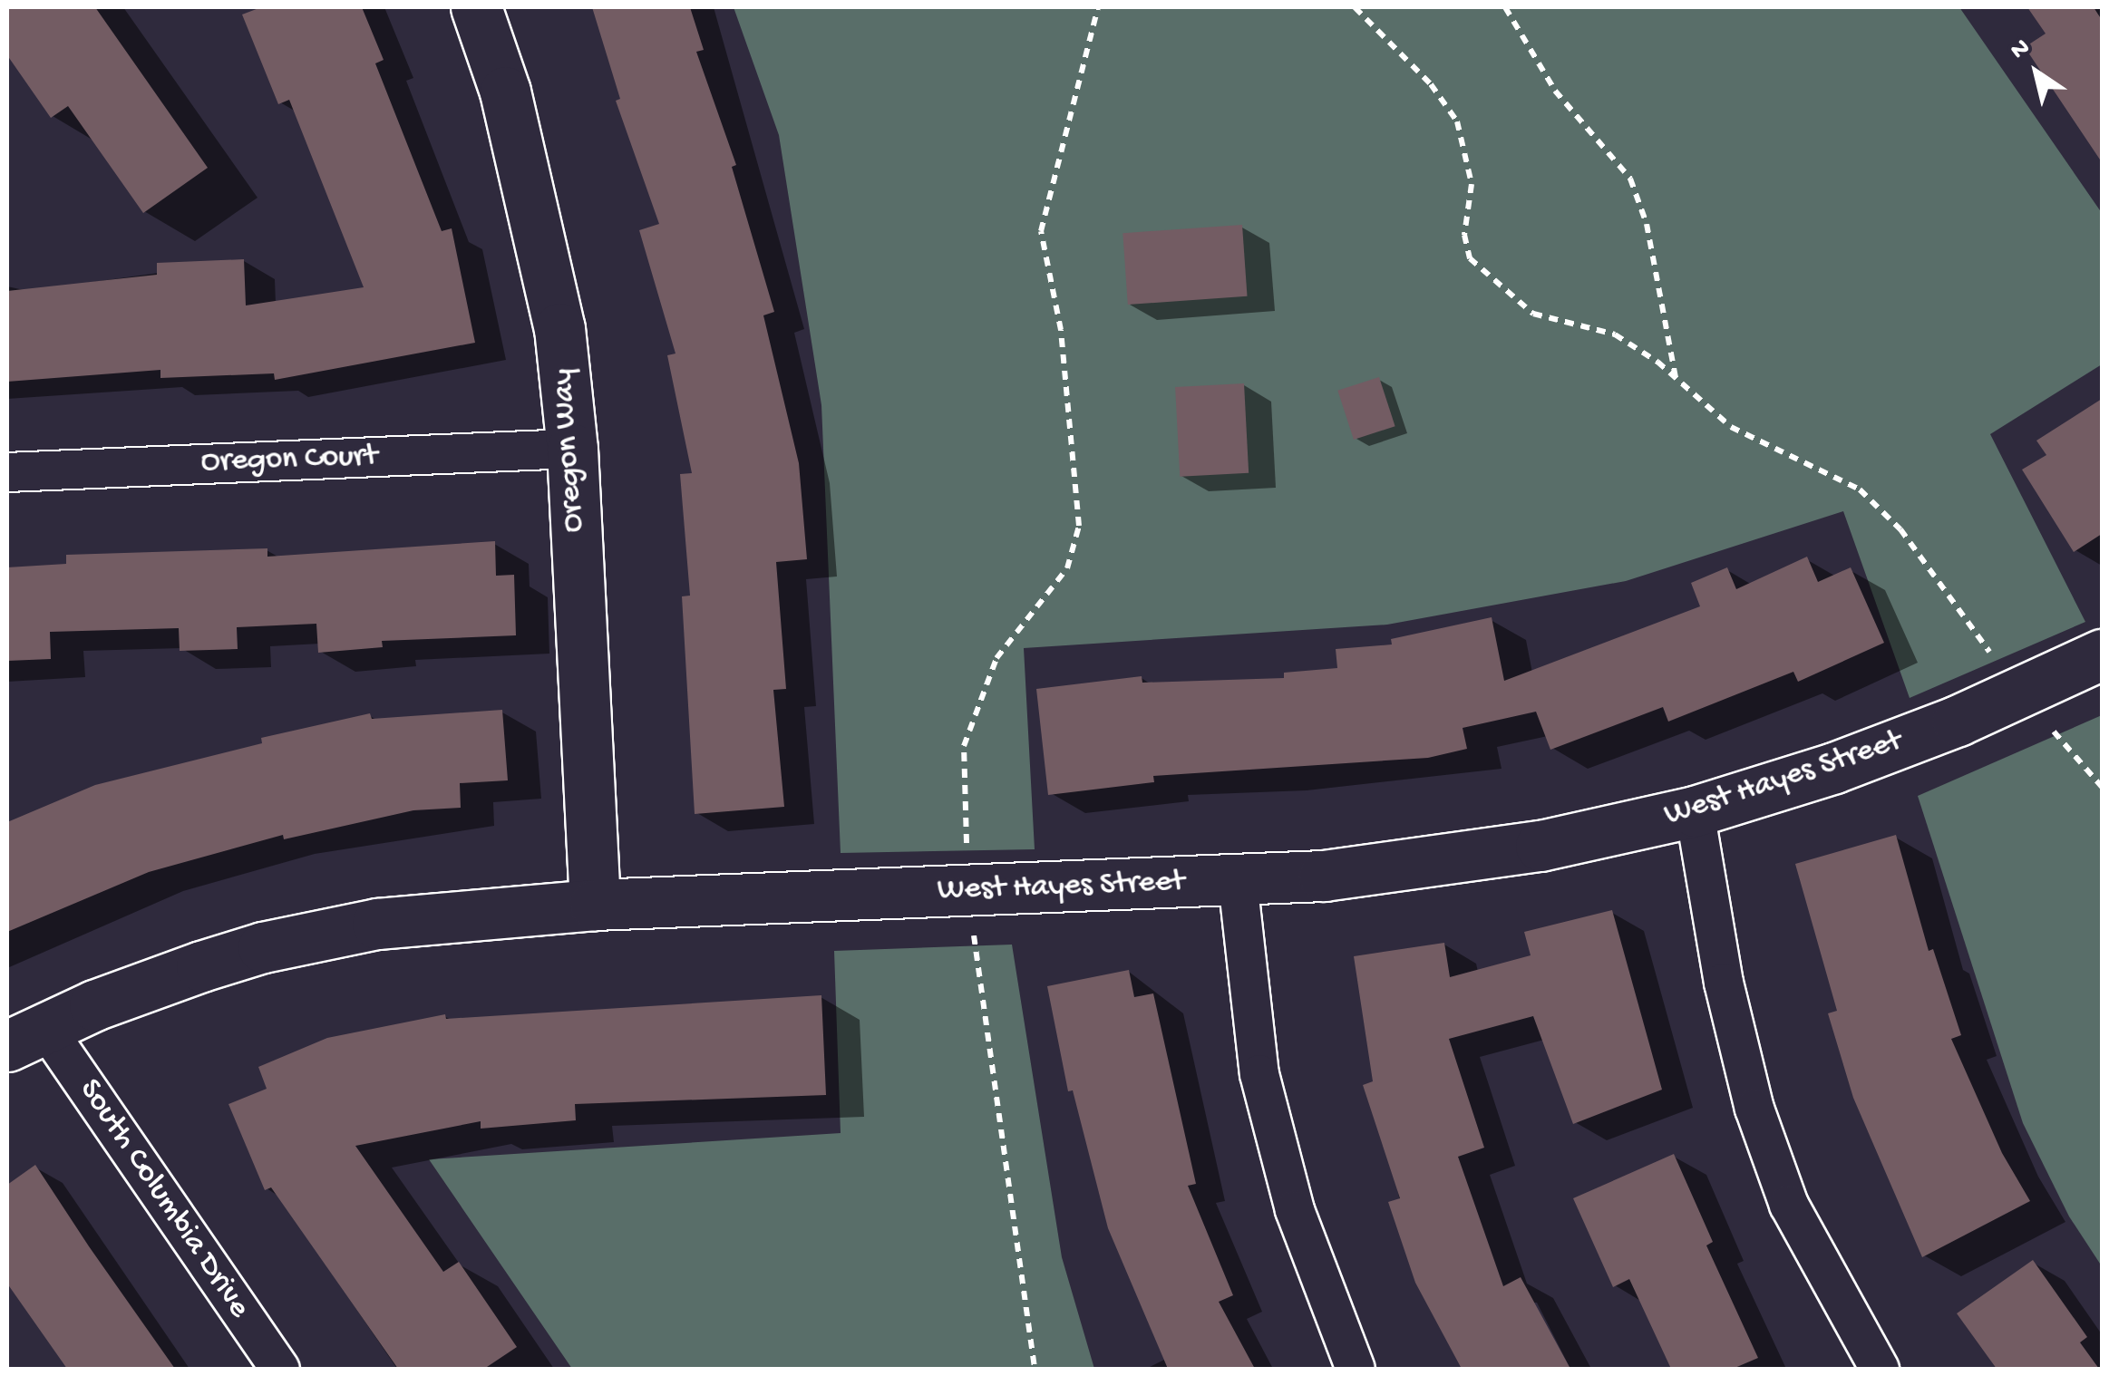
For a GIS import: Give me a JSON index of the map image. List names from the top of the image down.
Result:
{
  "streets": {
    "street": [
      "Oregon Way",
      "Oregon Court",
      "West Hayes Street",
      "South Columbia Drive"
    ]
  },
  "crossings": [
    ["Oregon Way", "Oregon Court"],
    ["Oregon Way", "West Hayes Street"],
    ["West Hayes Street", "South Columbia Drive"]
  ],
  "north": "top left"
}
